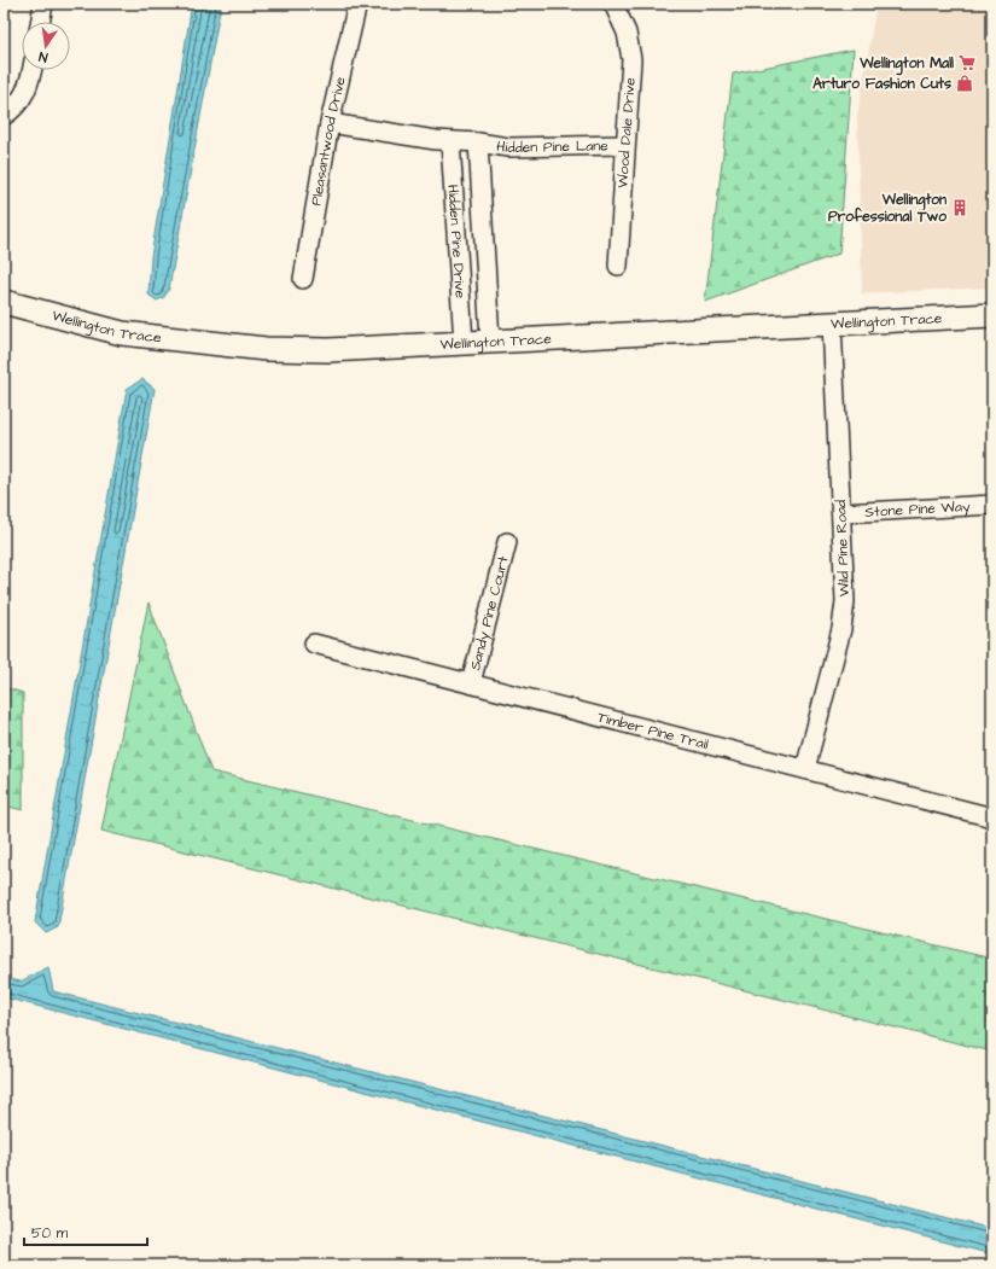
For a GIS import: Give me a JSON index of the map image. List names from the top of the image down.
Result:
{
  "streets": {
    "street": [
      "Wood Dale Drive",
      "Pleasantwood Drive",
      "Hidden Pine Lane",
      "Hidden Pine Drive",
      "Wellington Trace",
      "Stone Pine Way",
      "Wild Pine Road",
      "Sandy Pine Court",
      "Timber Pine Trail"
    ]
  },
  "crossings": [
    ["Wood Dale Drive", "Hidden Pine Lane"],
    ["Pleasantwood Drive", "Hidden Pine Lane"],
    ["Hidden Pine Lane", "Hidden Pine Drive"],
    ["Hidden Pine Drive", "Wellington Trace"],
    ["Wellington Trace", "Wild Pine Road"],
    ["Stone Pine Way", "Wild Pine Road"],
    ["Wild Pine Road", "Timber Pine Trail"],
    ["Sandy Pine Court", "Timber Pine Trail"]
  ],
  "places": {
    "supermarket": ["Wellington Mall"],
    "shop": ["Arturo Fashion Cuts"],
    "building": ["Wellington Professional Two"]
  },
  "scale_bar": "50 m",
  "north": "bottom"
}
